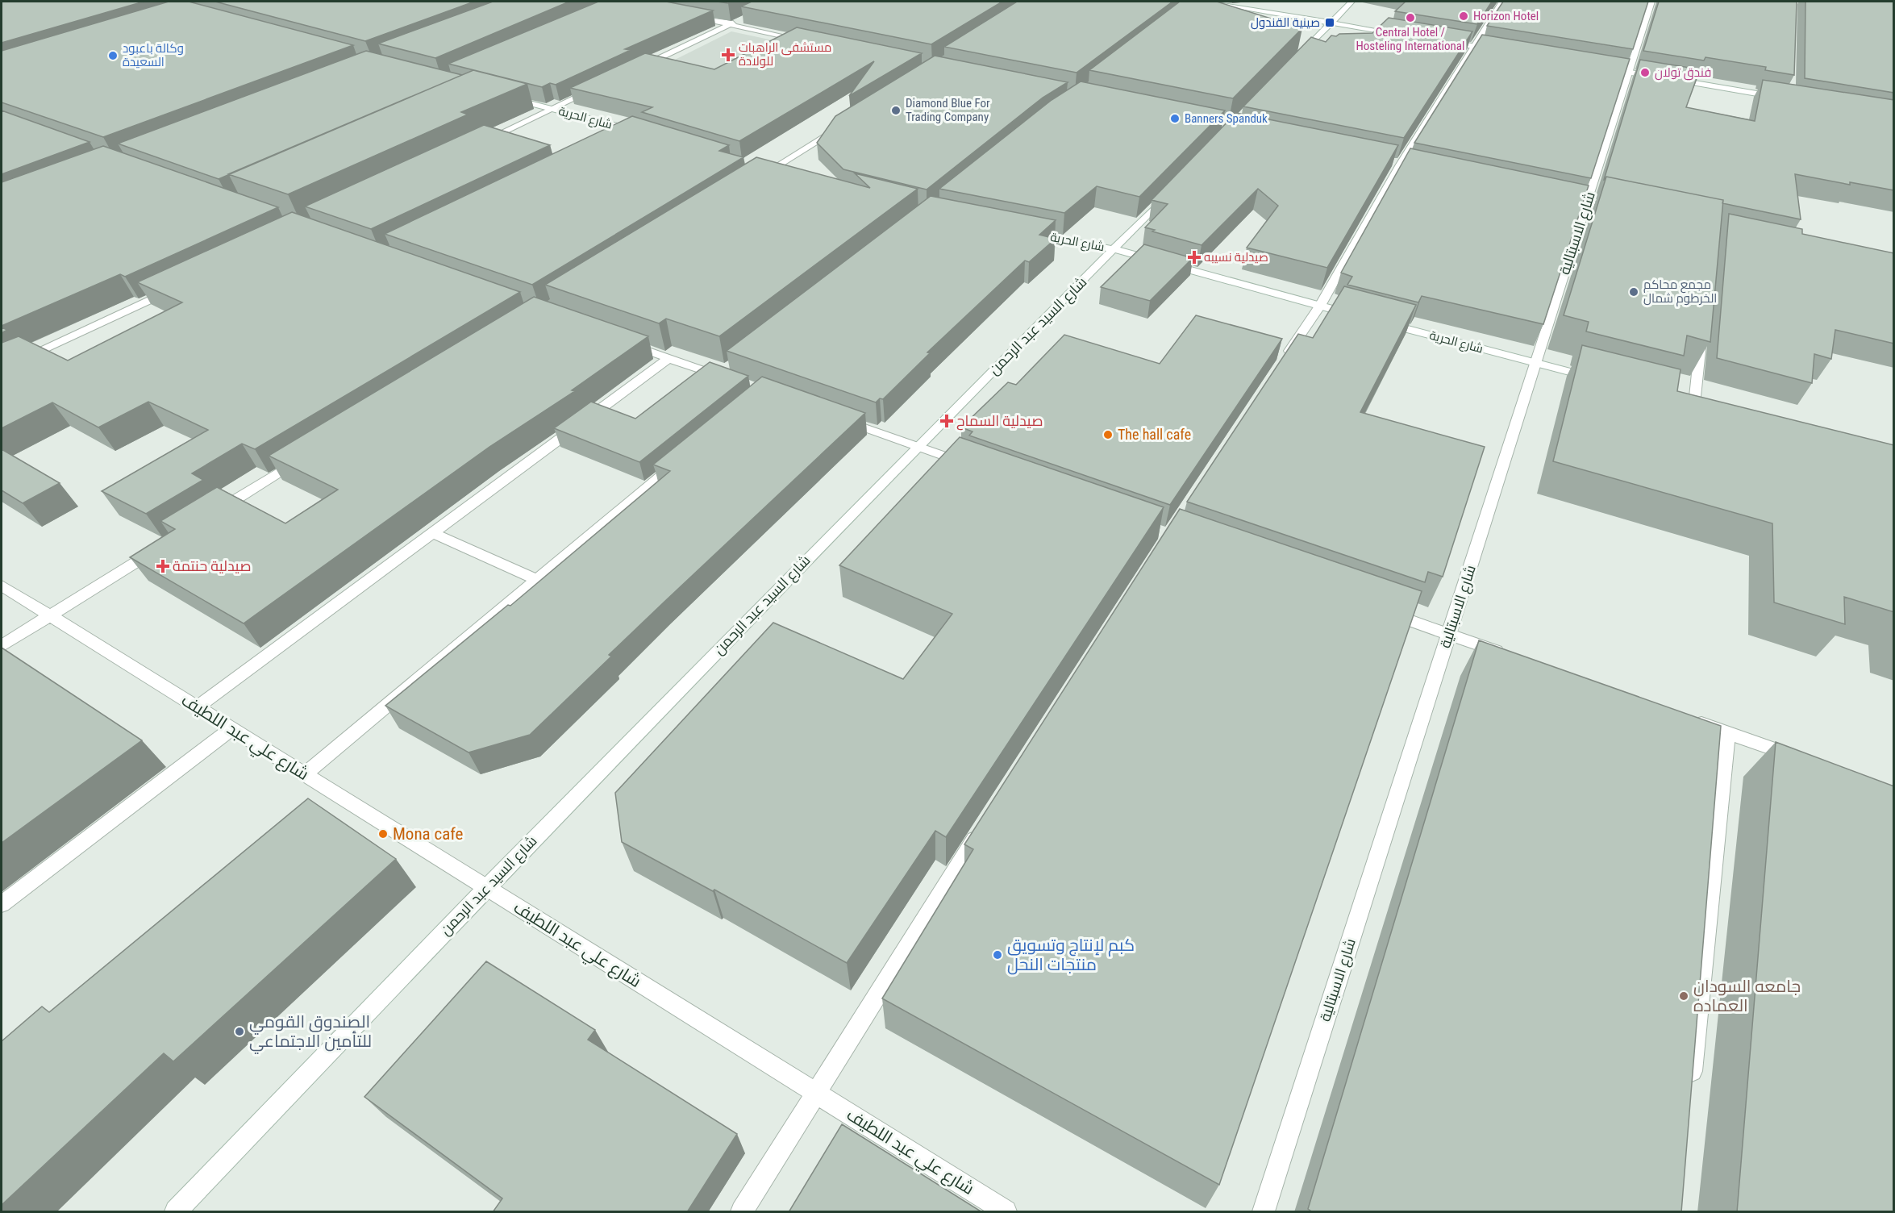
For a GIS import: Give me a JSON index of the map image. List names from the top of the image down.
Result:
{
  "streets": {
    "street": [
      "شارع الحرية",
      "شارع الاسبتالية",
      "شارع السيد عبد الرحمن",
      "شارع علي عبد اللطيف"
    ]
  },
  "crossings": [
    ["شارع الحرية", "شارع الاسبتالية"],
    ["شارع الحرية", "شارع السيد عبد الرحمن"],
    ["شارع السيد عبد الرحمن", "شارع علي عبد اللطيف"]
  ],
  "places": {
    "other": [
      "Horizon Hotel",
      "Central Hotel / Hosteling International",
      "وكالة باعبود السعيدة",
      "فندق تولان",
      "Diamond Blue For Trading Company",
      "Banners Spanduk",
      "مجمع محاكم الخرطوم شمال",
      "The hall cafe",
      "Mona cafe",
      "كبم لإنتاج وتسويق منتجات النحل",
      "جامعه السودان العماده",
      "الصندوق القومي للتأمين الاجتماعي"
    ],
    "transit": ["صينية القندول"],
    "health": [
      "مستشفى الراهبات للولادة",
      "صيدلية نسيبه",
      "صيدلية السماح",
      "صيدلية حنتمة"
    ]
  }
}
